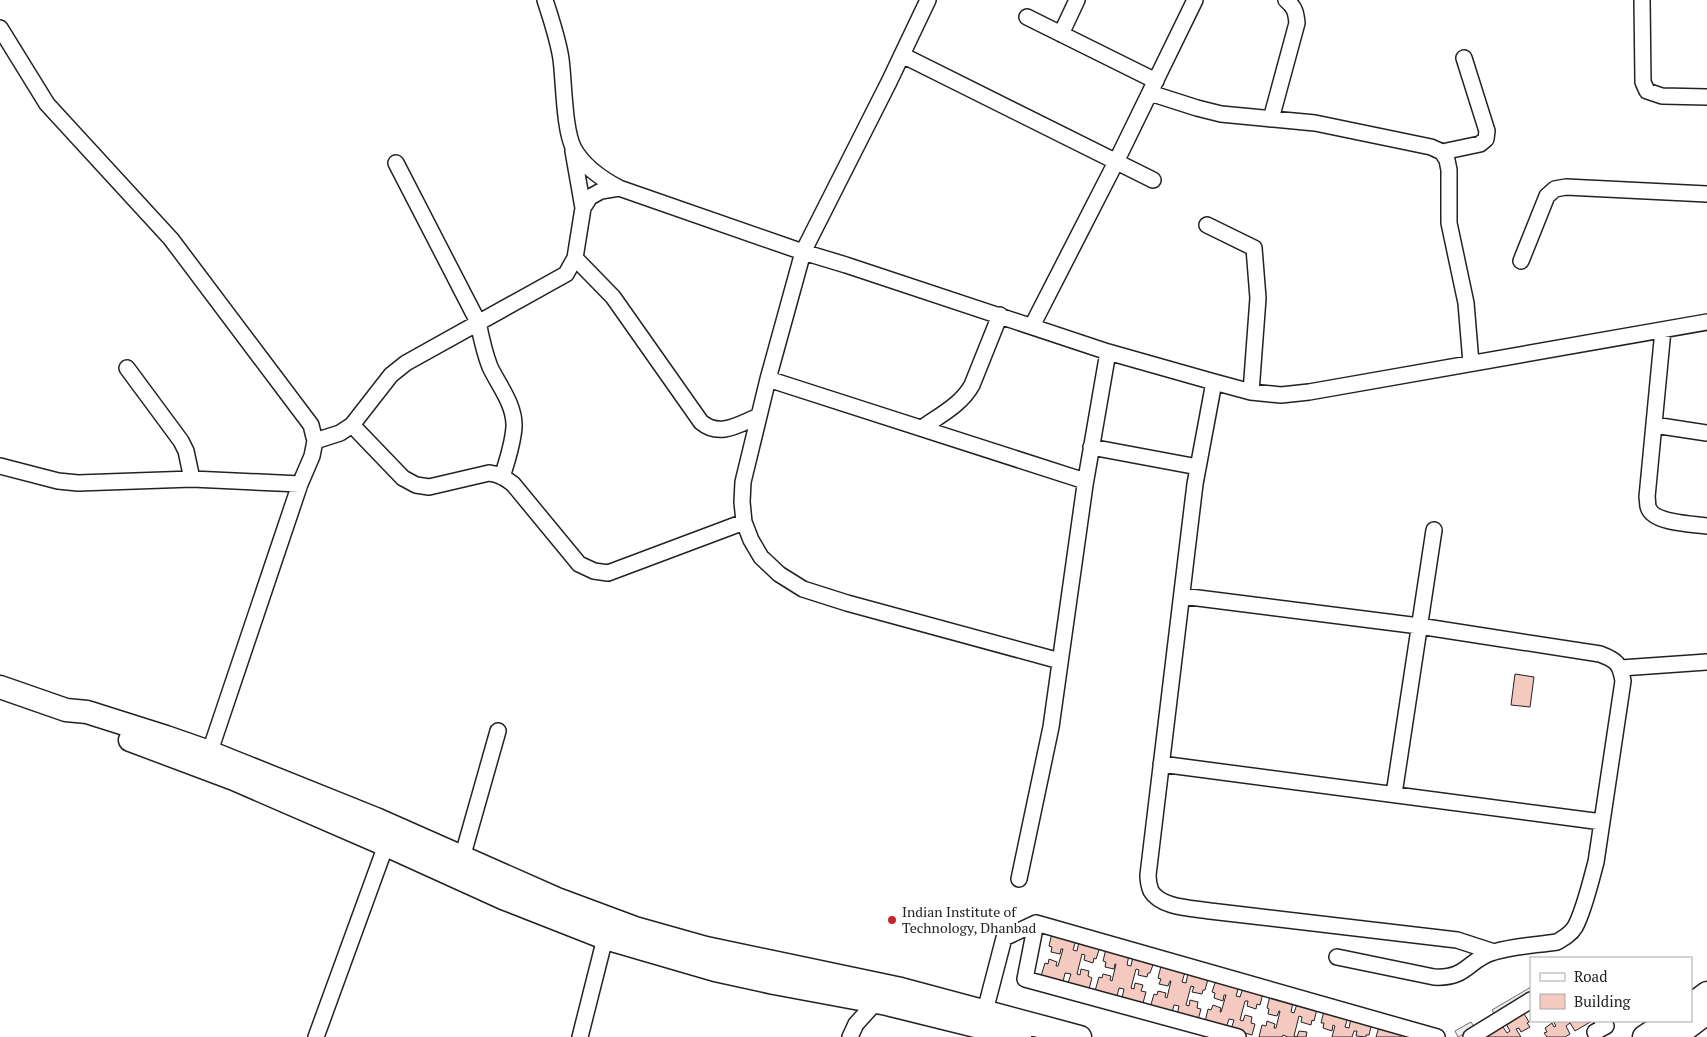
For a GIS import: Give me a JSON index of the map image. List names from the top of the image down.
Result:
{
  "places": ["Indian Institute of Technology, Dhanbad"],
  "legend": ["Road", "Building"]
}
